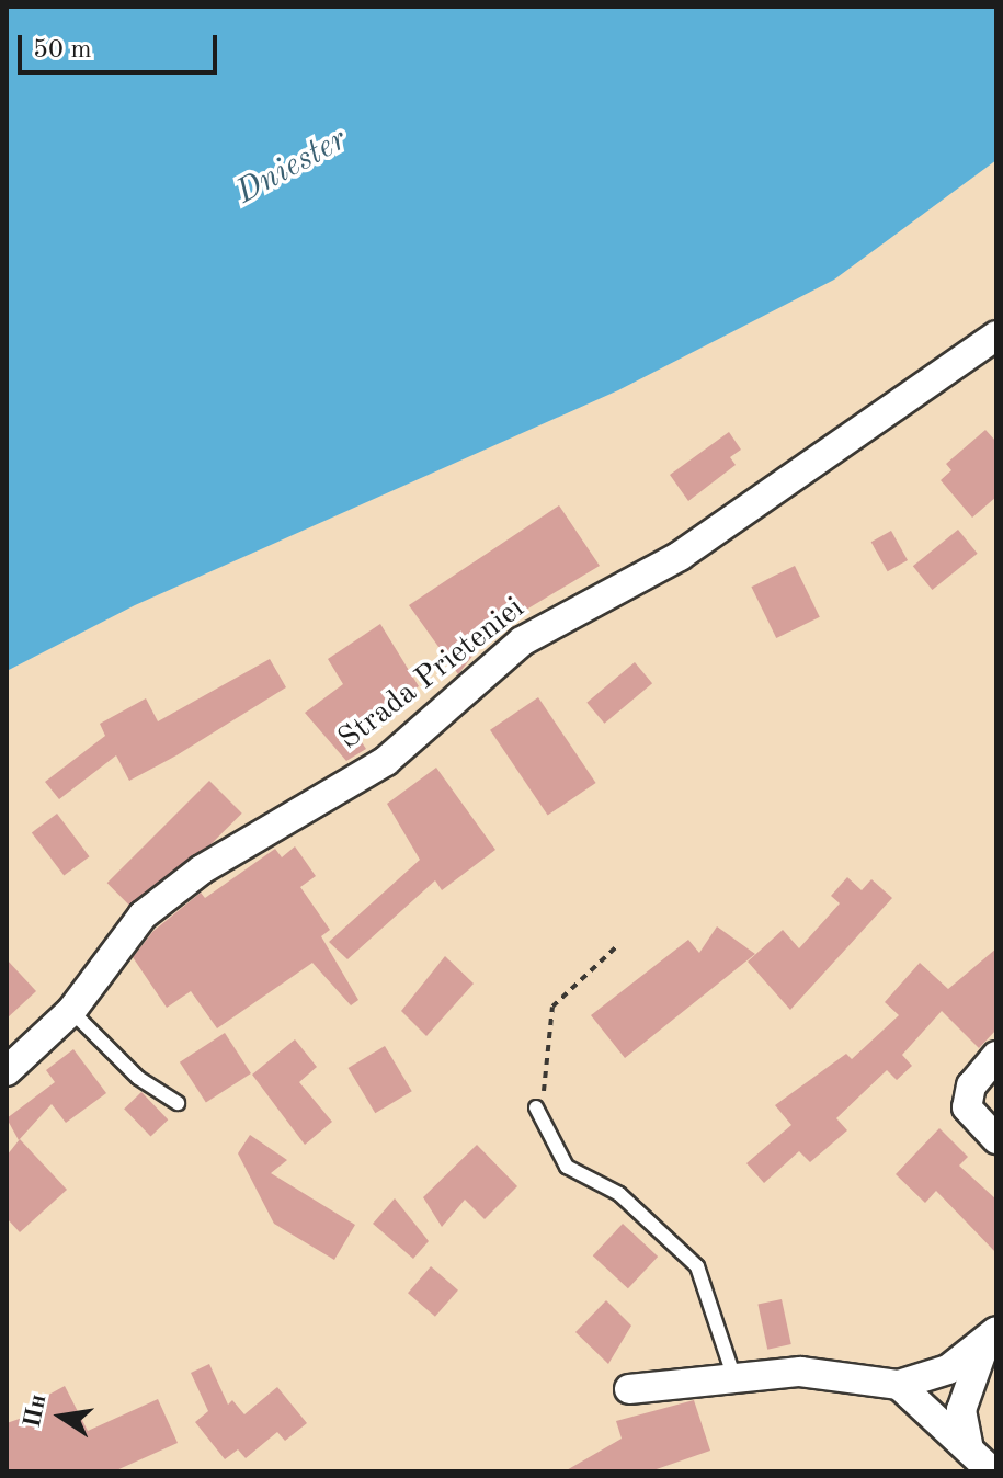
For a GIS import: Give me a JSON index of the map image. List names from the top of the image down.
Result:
{
  "streets": {
    "street": ["Strada Prieteniei"]
  },
  "water": ["Dniester"],
  "scale_bar": "50 m",
  "north": "left"
}
